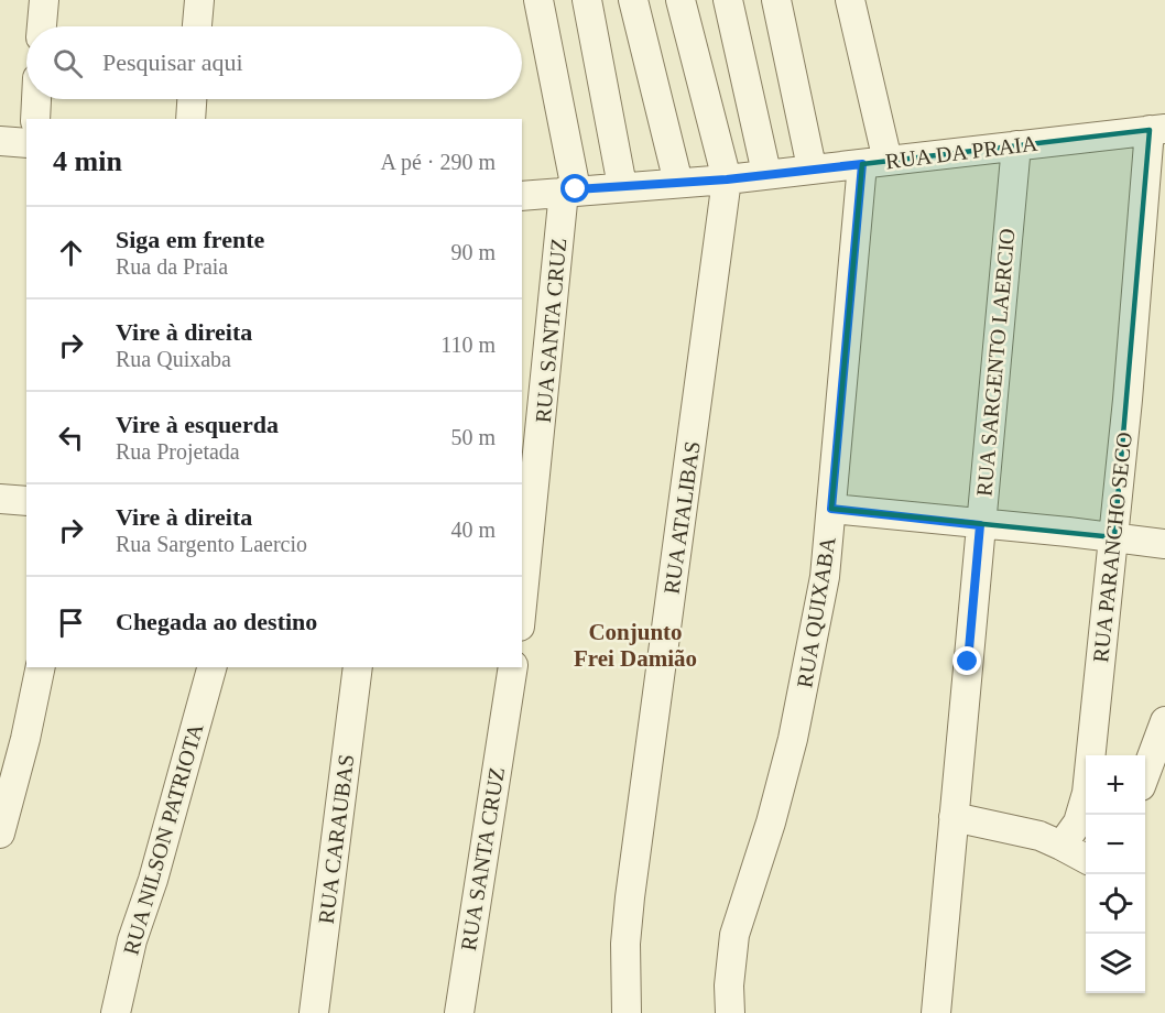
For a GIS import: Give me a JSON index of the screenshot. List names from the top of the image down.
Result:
{
  "streets": {
    "street": [
      "RUA DA PRAIA",
      "RUA SANTA CRUZ",
      "RUA SARGENTO LAERCIO",
      "RUA ATALIBAS",
      "RUA PARANCHO SECO",
      "RUA QUIXABA",
      "RUA NILSON PATRIOTA",
      "RUA CARAUBAS"
    ]
  },
  "crossings": [
    ["RUA DA PRAIA", "RUA SANTA CRUZ"],
    ["RUA DA PRAIA", "RUA SARGENTO LAERCIO"],
    ["RUA DA PRAIA", "RUA ATALIBAS"],
    ["RUA DA PRAIA", "RUA PARANCHO SECO"],
    ["RUA DA PRAIA", "RUA QUIXABA"]
  ],
  "districts": ["Conjunto Frei Damião"],
  "page": {
    "search": "Pesquisar aqui",
    "heading": ["4 min", "A pé · 290 m"],
    "list": [
      ["Siga em frente", "Rua da Praia", "90 m"],
      ["Vire à direita", "Rua Quixaba", "110 m"],
      ["Vire à esquerda", "Rua Projetada", "50 m"],
      ["Vire à direita", "Rua Sargento Laercio", "40 m"],
      "Chegada ao destino"
    ],
    "map_buttons": ["+", "−"]
  }
}
